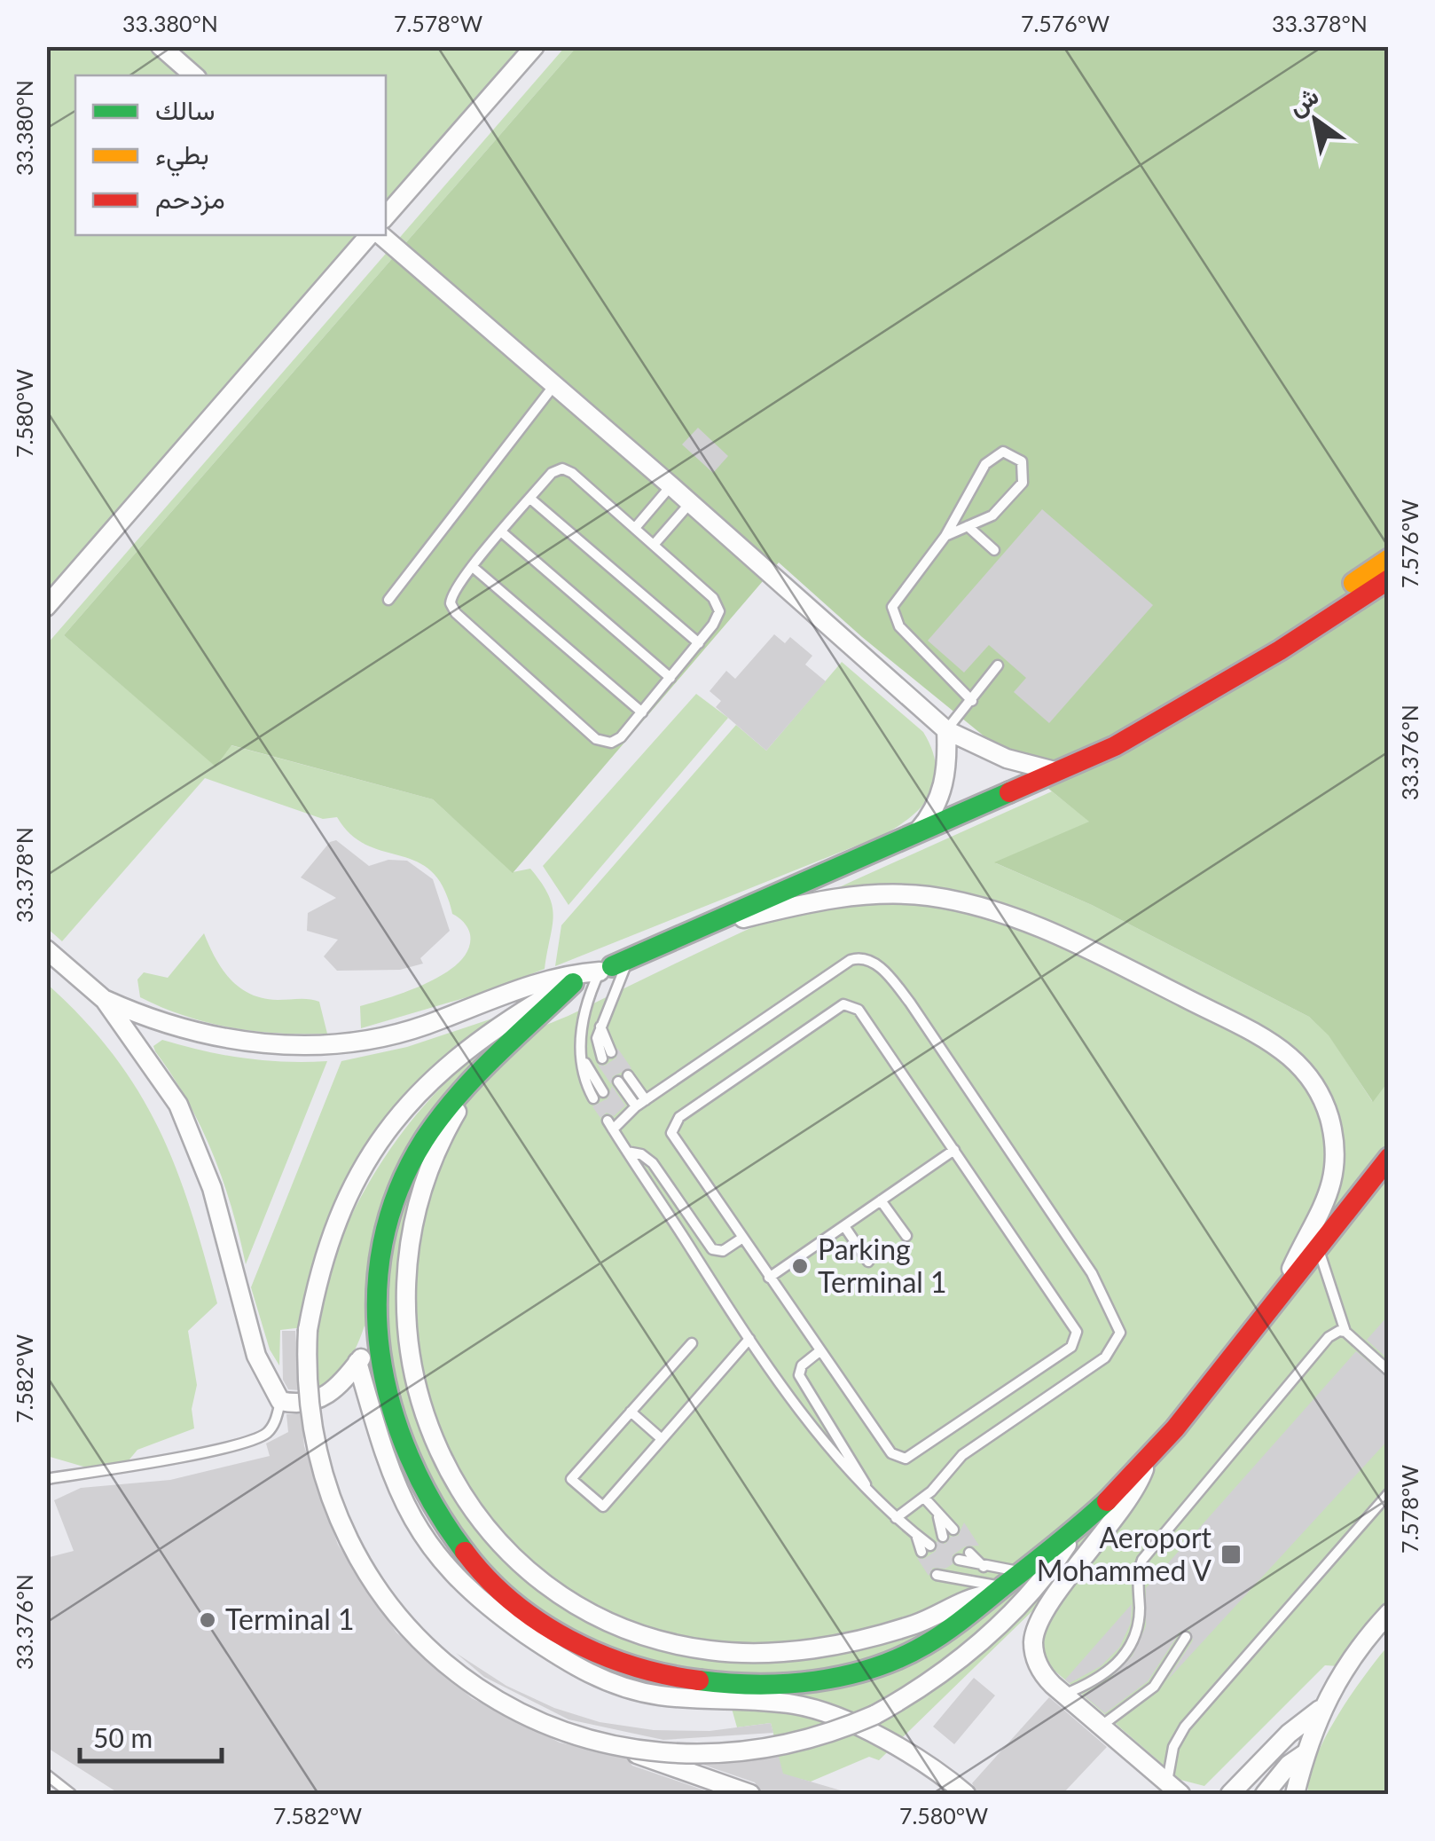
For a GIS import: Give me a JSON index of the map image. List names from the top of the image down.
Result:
{
  "places": {
    "other": ["Parking Terminal 1", "Terminal 1"],
    "transit": ["Aeroport Mohammed V"]
  },
  "legend": ["سالك", "بطيء", "مزدحم"],
  "scale_bar": "50 m",
  "north": "top left",
  "coordinates": [
    "33.380°N",
    "7.578°W",
    "7.576°W",
    "33.378°N",
    "7.580°W",
    "33.376°N",
    "7.582°W"
  ]
}
